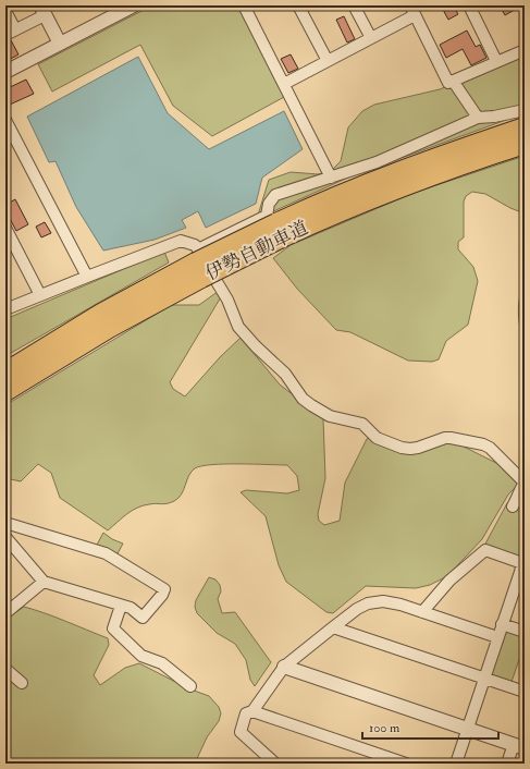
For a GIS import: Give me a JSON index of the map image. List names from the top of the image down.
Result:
{
  "streets": {
    "highway": ["伊勢自動車道"]
  },
  "scale_bar": "100 m"
}
